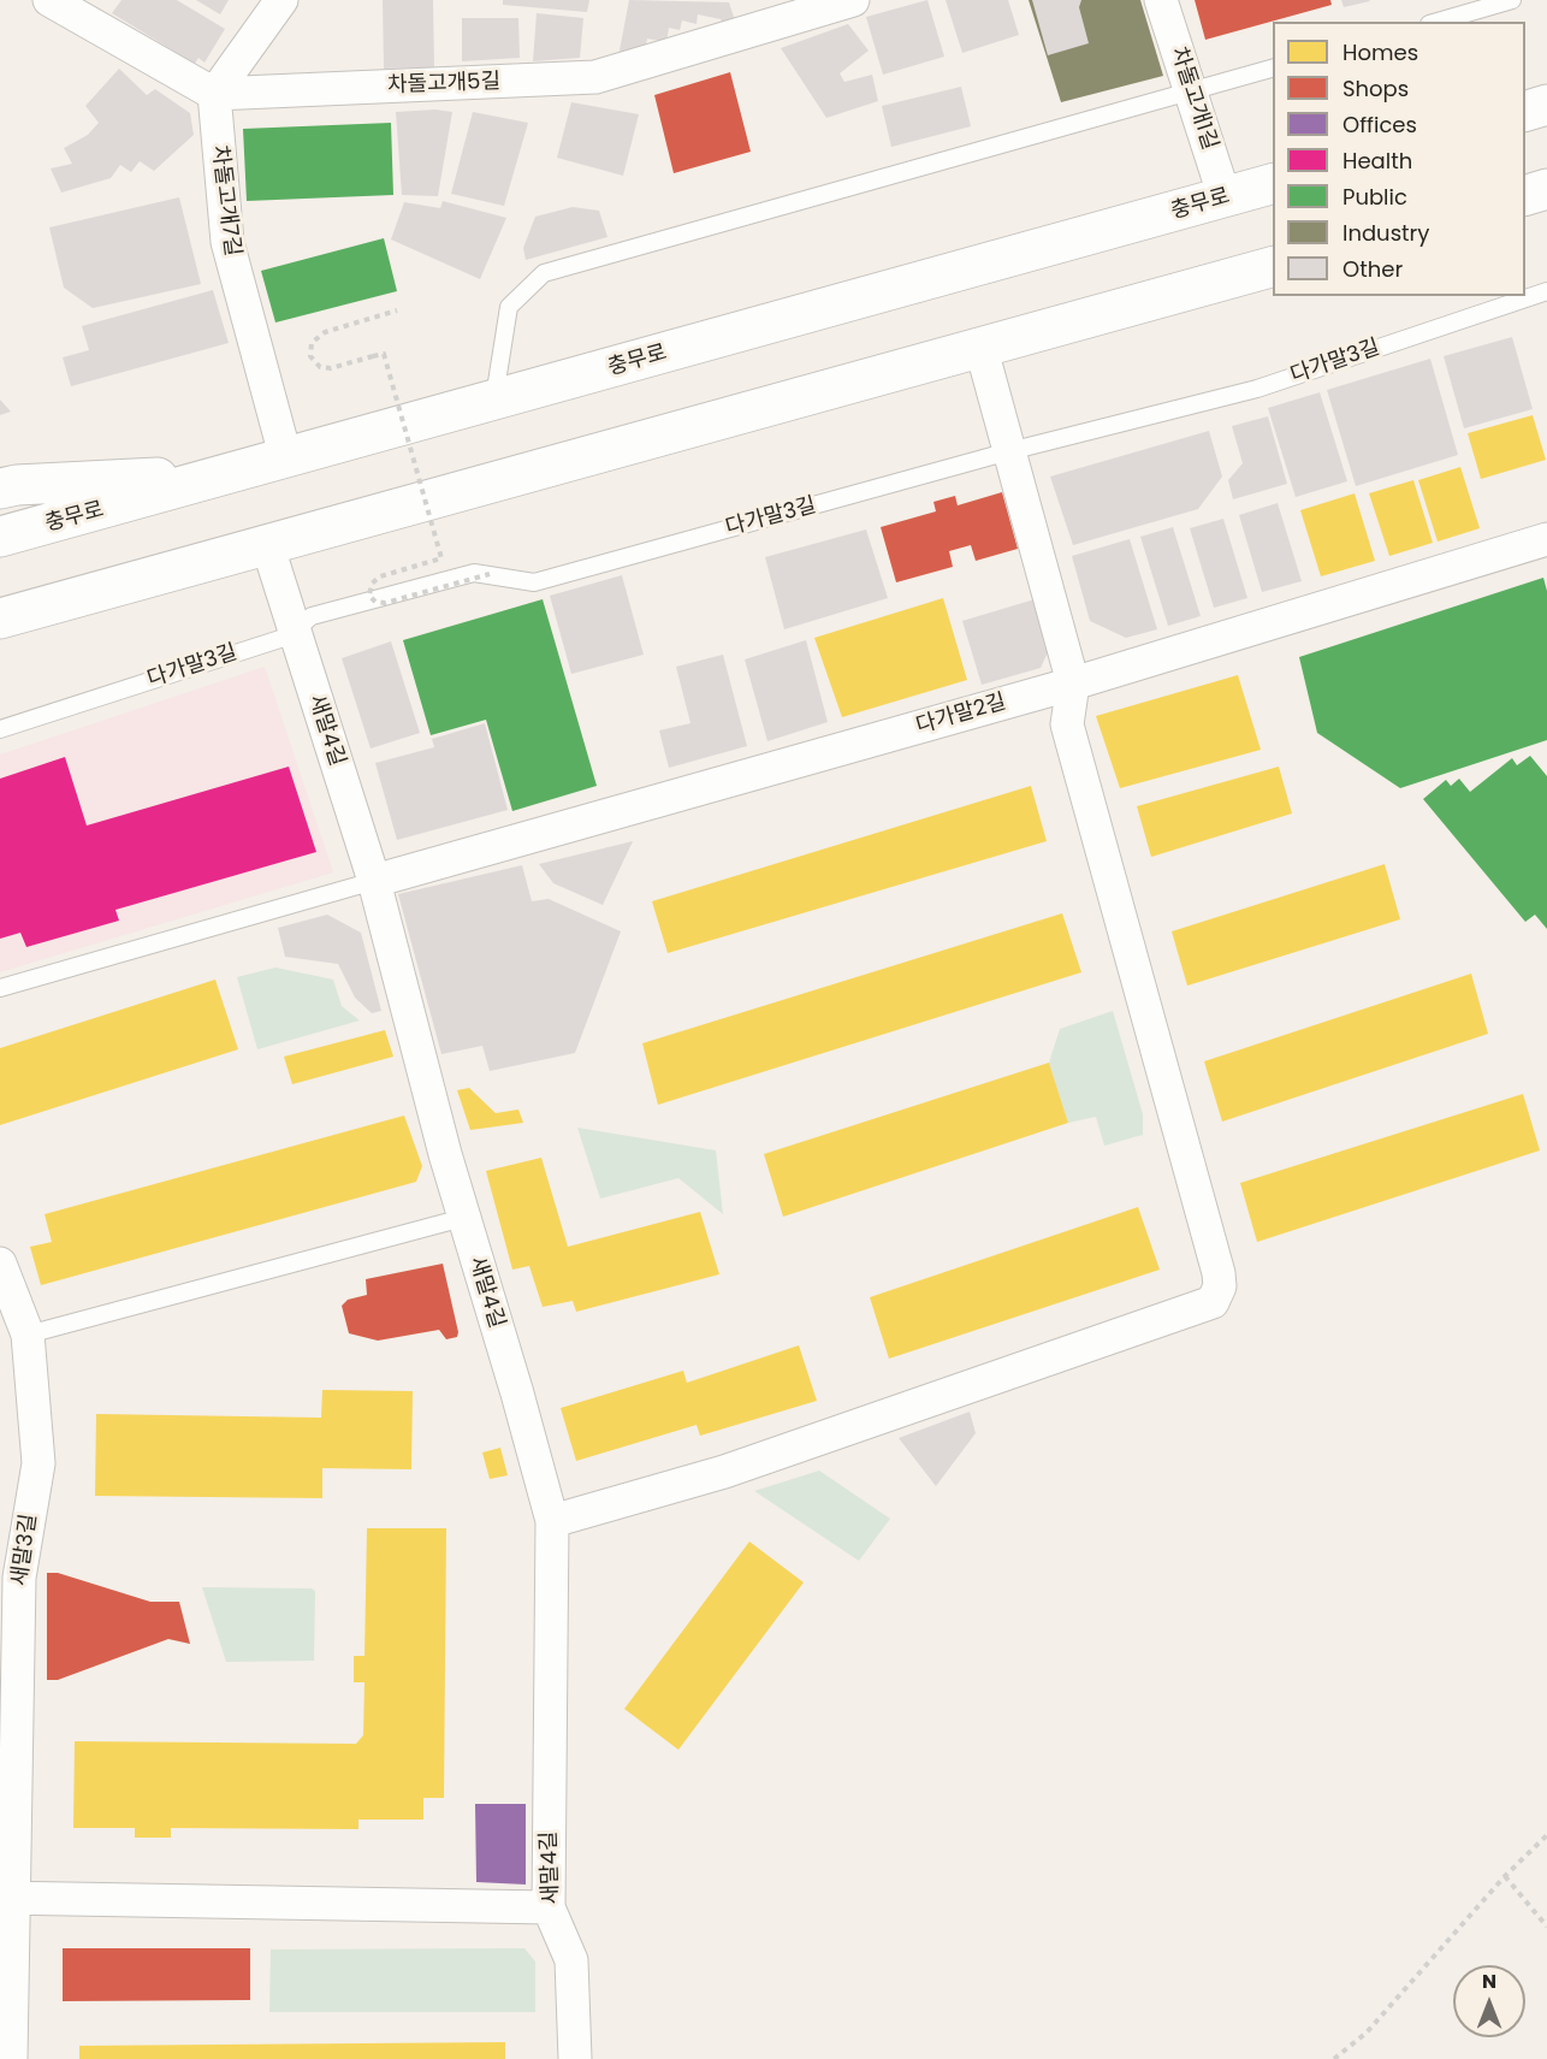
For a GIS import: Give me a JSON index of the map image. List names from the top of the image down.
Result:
{
  "streets": {
    "main road": ["충무로"],
    "street": [
      "차돌고개5길",
      "차돌고개1길",
      "차돌고개7길",
      "다가말2길",
      "새말4길",
      "새말3길"
    ],
    "lane": ["다가말3길"]
  },
  "crossings": [
    ["차돌고개5길", "차돌고개7길"],
    ["차돌고개1길", "충무로"],
    ["차돌고개7길", "충무로"],
    ["다가말3길", "새말4길"],
    ["다가말2길", "새말4길"]
  ],
  "legend": [
    "Homes",
    "Shops",
    "Offices",
    "Health",
    "Public",
    "Industry",
    "Other"
  ],
  "north": "top"
}
